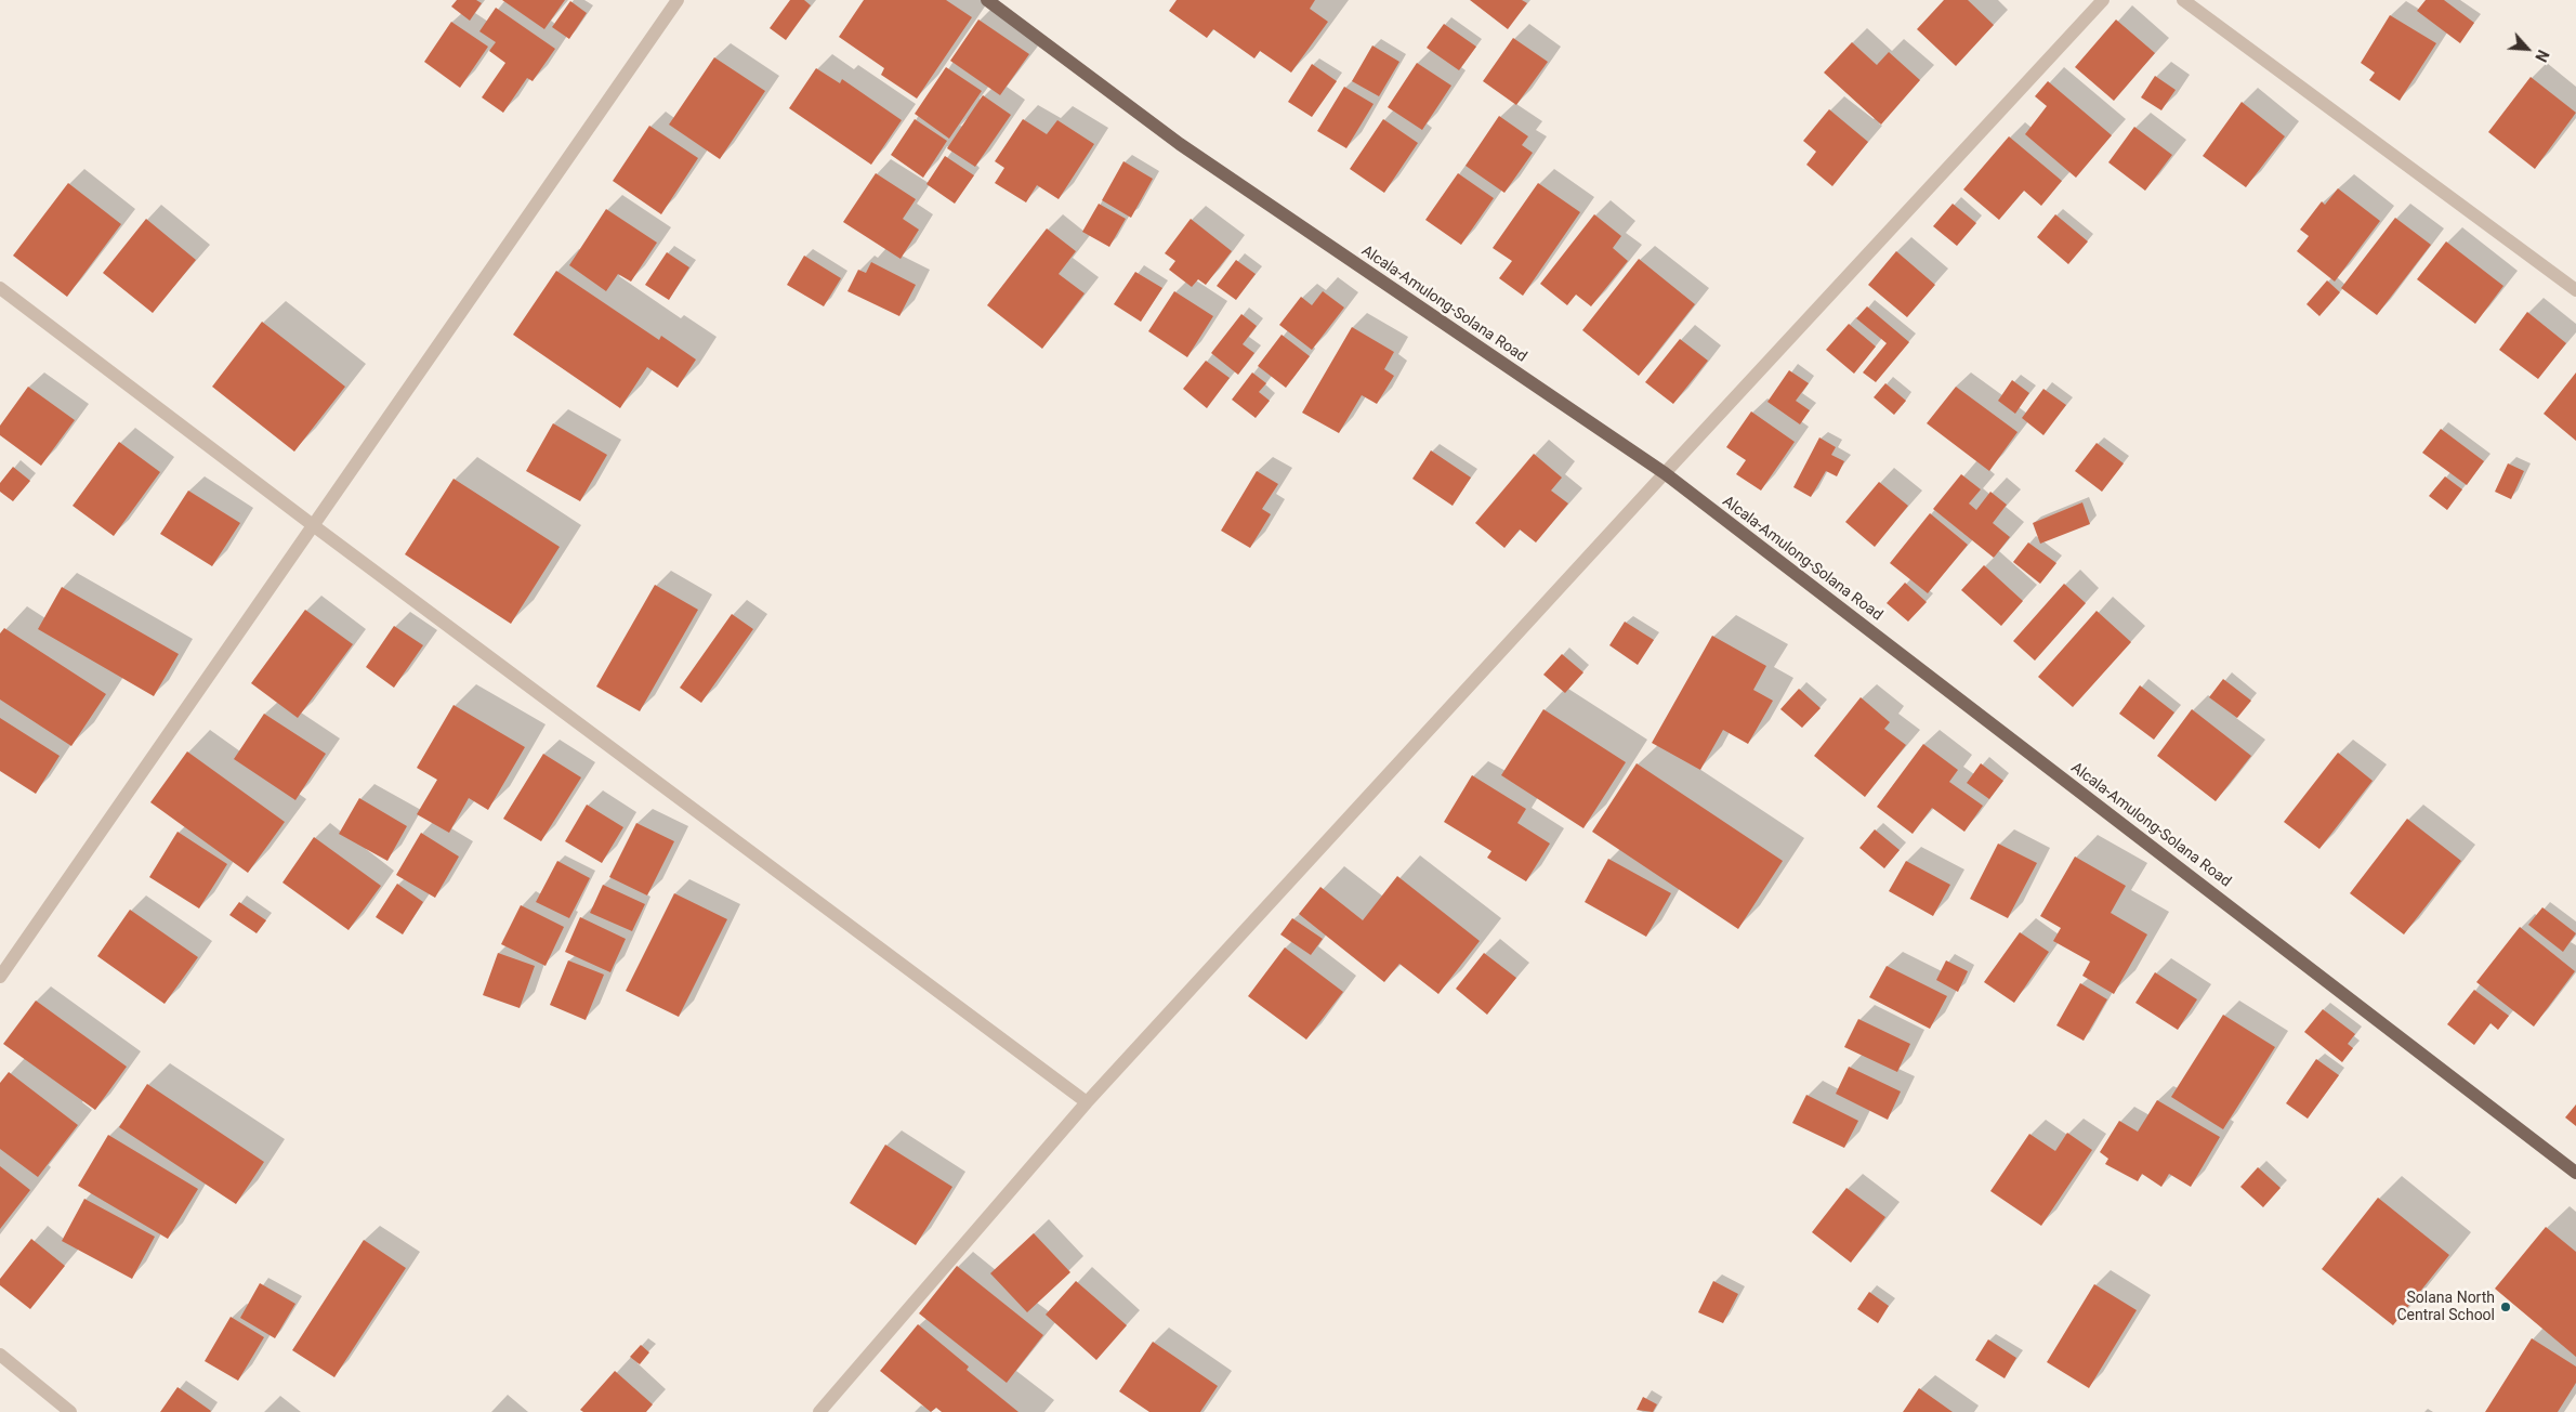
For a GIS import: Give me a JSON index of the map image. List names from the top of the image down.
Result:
{
  "streets": {
    "main road": ["Alcala-Amulong-Solana Road"]
  },
  "places": ["Solana North Central School"],
  "north": "bottom right"
}
